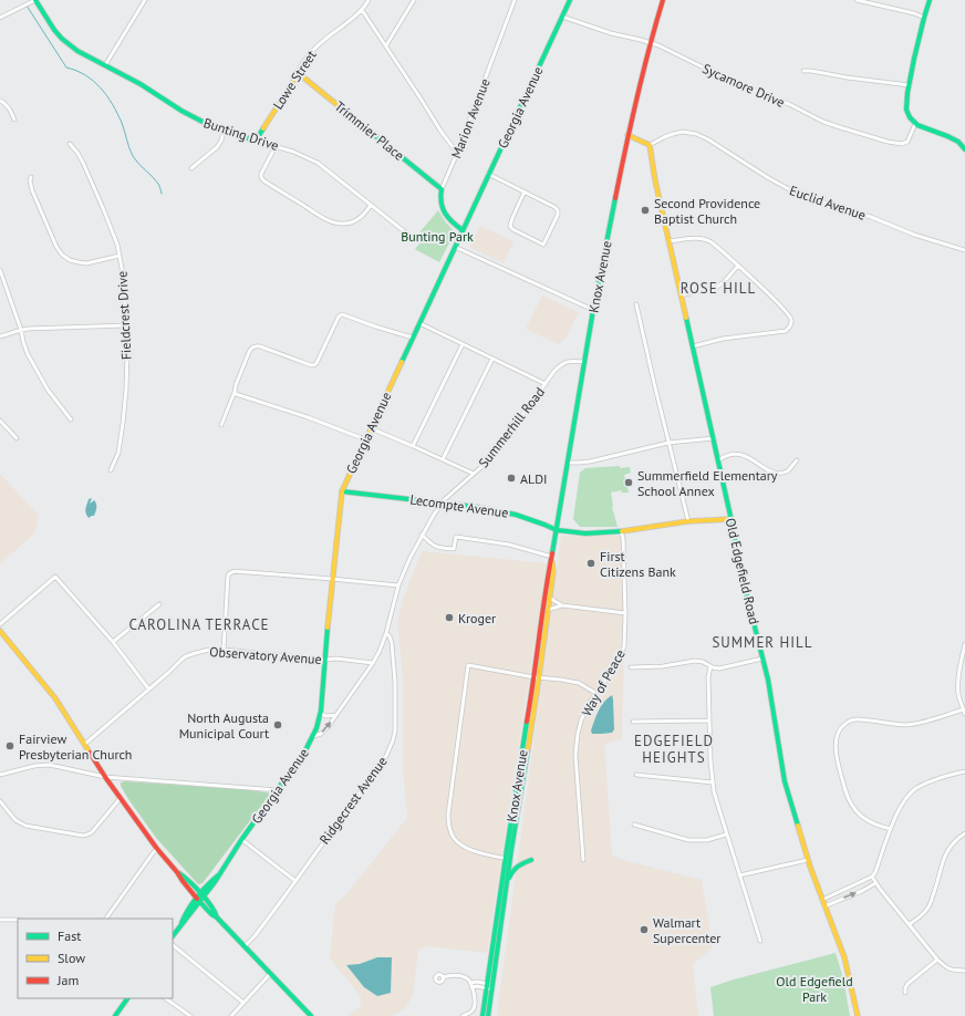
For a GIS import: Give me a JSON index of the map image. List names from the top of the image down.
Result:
{
  "streets": {
    "main road": [
      "Lowe Street",
      "Georgia Avenue",
      "Marion Avenue",
      "Trimmier Place",
      "Bunting Drive",
      "Knox Avenue",
      "Lecompte Avenue",
      "Old Edgefield Road"
    ],
    "street": [
      "Sycamore Drive",
      "Euclid Avenue",
      "Fieldcrest Drive",
      "Summerhill Road",
      "Observatory Avenue",
      "Way of Peace",
      "Ridgecrest Avenue"
    ]
  },
  "crossings": [
    ["Lowe Street", "Trimmier Place"],
    ["Lowe Street", "Bunting Drive"],
    ["Sycamore Drive", "Georgia Avenue"],
    ["Sycamore Drive", "Knox Avenue"],
    ["Georgia Avenue", "Marion Avenue"],
    ["Georgia Avenue", "Summerhill Road"],
    ["Georgia Avenue", "Lecompte Avenue"],
    ["Georgia Avenue", "Observatory Avenue"],
    ["Marion Avenue", "Trimmier Place"],
    ["Euclid Avenue", "Old Edgefield Road"],
    ["Knox Avenue", "Summerhill Road"],
    ["Knox Avenue", "Lecompte Avenue"],
    ["Summerhill Road", "Lecompte Avenue"],
    ["Summerhill Road", "Observatory Avenue"],
    ["Summerhill Road", "Ridgecrest Avenue"],
    ["Lecompte Avenue", "Old Edgefield Road"],
    ["Lecompte Avenue", "Way of Peace"]
  ],
  "districts": [
    "ROSE HILL",
    "CAROLINA TERRACE",
    "SUMMER HILL",
    "EDGEFIELD HEIGHTS"
  ],
  "parks": ["Bunting Park", "Old Edgefield Park"],
  "places": [
    "Second Providence Baptist Church",
    "ALDI",
    "Summerfield Elementary School Annex",
    "First Citizens Bank",
    "Kroger",
    "North Augusta Municipal Court",
    "Fairview Presbyterian Church",
    "Walmart Supercenter"
  ],
  "legend": ["Fast", "Slow", "Jam"]
}
